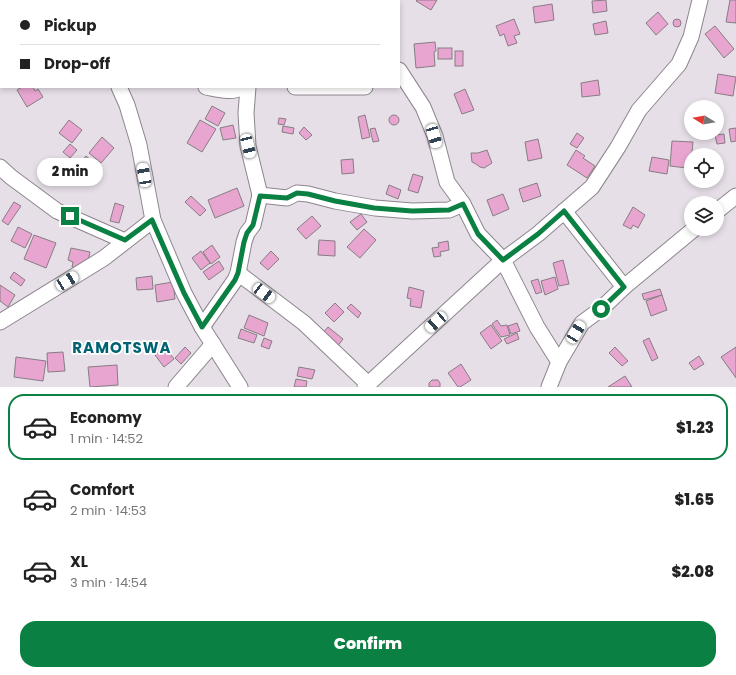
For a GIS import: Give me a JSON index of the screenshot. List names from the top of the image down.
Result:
{
  "districts": ["RAMOTSWA"],
  "north": "left",
  "page": {
    "banner": ["Pickup", "Drop-off"],
    "bubble": "2 min",
    "list": [
      {
        "name": "Economy",
        "note": "1 min · 14:52",
        "value": "$1.23"
      },
      {
        "name": "Comfort",
        "note": "2 min · 14:53",
        "value": "$1.65"
      },
      {
        "name": "XL",
        "note": "3 min · 14:54",
        "value": "$2.08"
      }
    ],
    "buttons": "Confirm"
  }
}
